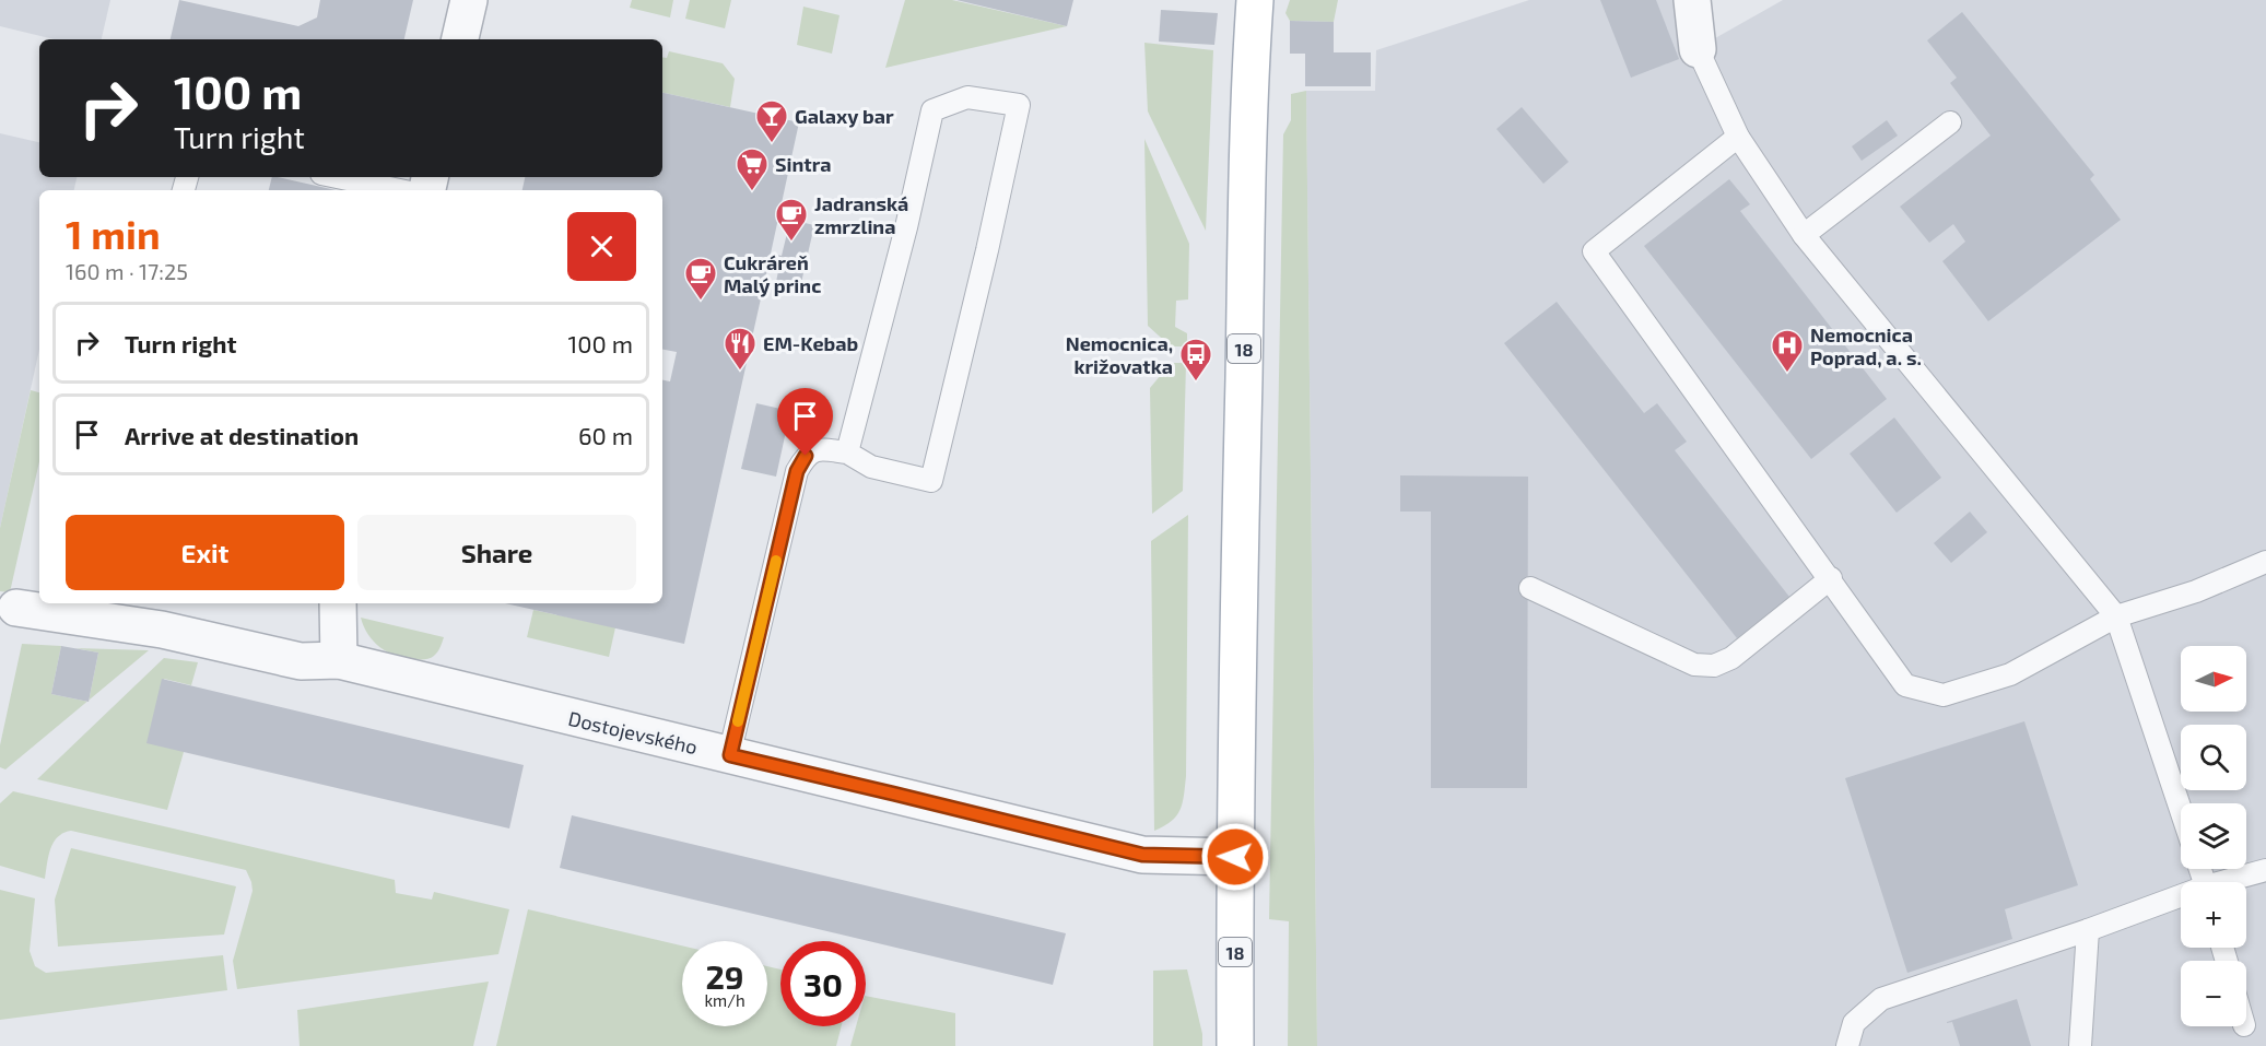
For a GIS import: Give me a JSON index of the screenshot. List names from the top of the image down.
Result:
{
  "streets": {
    "main road": ["18"],
    "street": ["Dostojevského"]
  },
  "crossings": [
    ["18", "Dostojevského"]
  ],
  "places": {
    "bar": ["Galaxy bar"],
    "supermarket": ["Sintra"],
    "cafe": ["Jadranská zmrzlina", "Cukráreň Malý princ"],
    "restaurant": ["EM-Kebab"],
    "hospital": ["Nemocnica Poprad, a. s."],
    "bus stop": ["Nemocnica, križovatka"]
  },
  "north": "right",
  "page": {
    "turn": ["100 m", "Turn right"],
    "heading": ["1 min", "160 m · 17:25"],
    "list": [
      {
        "name": "Turn right",
        "value": "100 m"
      },
      {
        "name": "Arrive at destination",
        "value": "60 m"
      }
    ],
    "buttons": ["Exit", "Share"],
    "map_buttons": ["+", "−"],
    "speed": "29 km/h",
    "limit": "30"
  }
}
